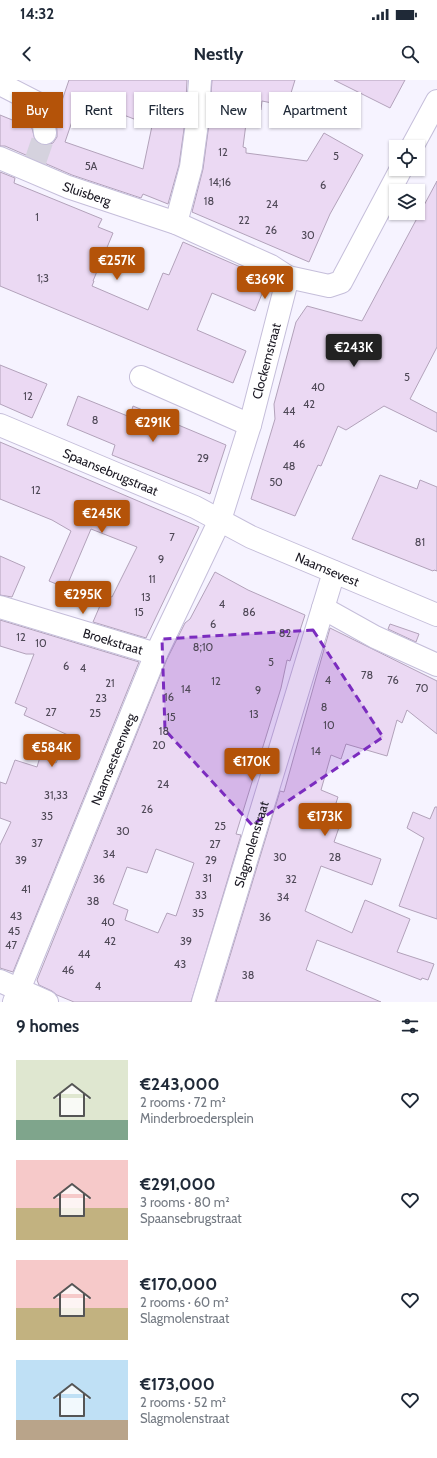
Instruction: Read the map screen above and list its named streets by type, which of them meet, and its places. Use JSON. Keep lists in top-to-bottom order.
{
  "streets": {
    "street": [
      "Sluisberg",
      "Clockemstraat",
      "Spaansebrugstraat",
      "Naamsevest",
      "Broekstraat",
      "Naamsesteenweg",
      "Slagmolenstraat"
    ]
  },
  "crossings": [
    ["Clockemstraat", "Spaansebrugstraat"],
    ["Clockemstraat", "Naamsevest"],
    ["Clockemstraat", "Naamsesteenweg"],
    ["Spaansebrugstraat", "Naamsevest"],
    ["Spaansebrugstraat", "Naamsesteenweg"],
    ["Naamsevest", "Naamsesteenweg"],
    ["Naamsevest", "Slagmolenstraat"],
    ["Broekstraat", "Naamsesteenweg"]
  ],
  "house_numbers": [
    "12",
    "5",
    "5A",
    "14;16",
    "6",
    "18",
    "24",
    "1",
    "22",
    "26",
    "30",
    "1;3",
    "5",
    "40",
    "12",
    "42",
    "44",
    "8",
    "46",
    "29",
    "48",
    "50",
    "12",
    "7",
    "81",
    "9",
    "11",
    "13",
    "4",
    "15",
    "86",
    "6",
    "82",
    "12",
    "10",
    "8;10",
    "5",
    "6",
    "4",
    "78",
    "4",
    "76",
    "12",
    "21",
    "70",
    "14",
    "9",
    "16",
    "23",
    "8",
    "27",
    "25",
    "13",
    "15",
    "10",
    "18",
    "20",
    "14",
    "24",
    "31,33",
    "26",
    "35",
    "25",
    "30",
    "37",
    "27",
    "34",
    "30",
    "28",
    "39",
    "29",
    "31",
    "36",
    "32",
    "41",
    "33",
    "34",
    "38",
    "35",
    "43",
    "36",
    "40",
    "45",
    "42",
    "39",
    "47",
    "44",
    "43",
    "46",
    "38",
    "4"
  ],
  "page": {
    "status": "14:32",
    "header": "Nestly",
    "chip": [
      "Buy",
      "Rent",
      "Filters",
      "New",
      "Apartment"
    ],
    "price": [
      "€257K",
      "€369K",
      "€243K",
      "€291K",
      "€245K",
      "€295K",
      "€584K",
      "€170K",
      "€173K"
    ],
    "heading": "9 homes",
    "list": [
      {
        "name": "€243,000",
        "note": "2 rooms · 72 m² · Minderbroedersplein"
      },
      {
        "name": "€291,000",
        "note": "3 rooms · 80 m² · Spaansebrugstraat"
      },
      {
        "name": "€170,000",
        "note": "2 rooms · 60 m² · Slagmolenstraat"
      },
      {
        "name": "€173,000",
        "note": "2 rooms · 52 m² · Slagmolenstraat"
      }
    ]
  }
}
